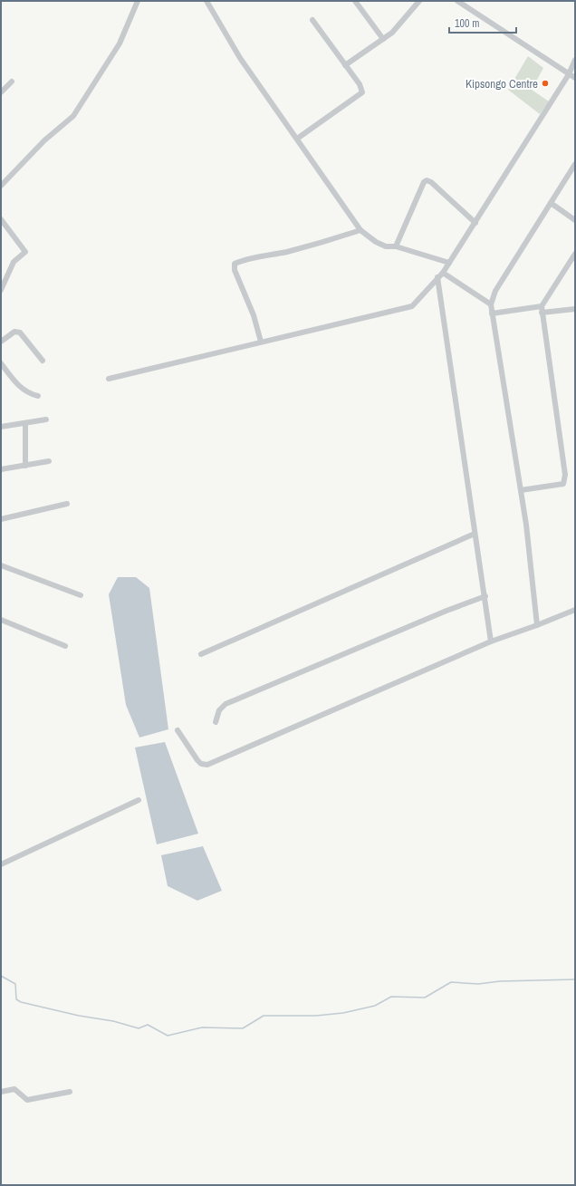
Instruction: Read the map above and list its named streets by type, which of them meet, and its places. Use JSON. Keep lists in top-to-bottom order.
{
  "places": ["Kipsongo Centre"],
  "scale_bar": "100 m"
}
